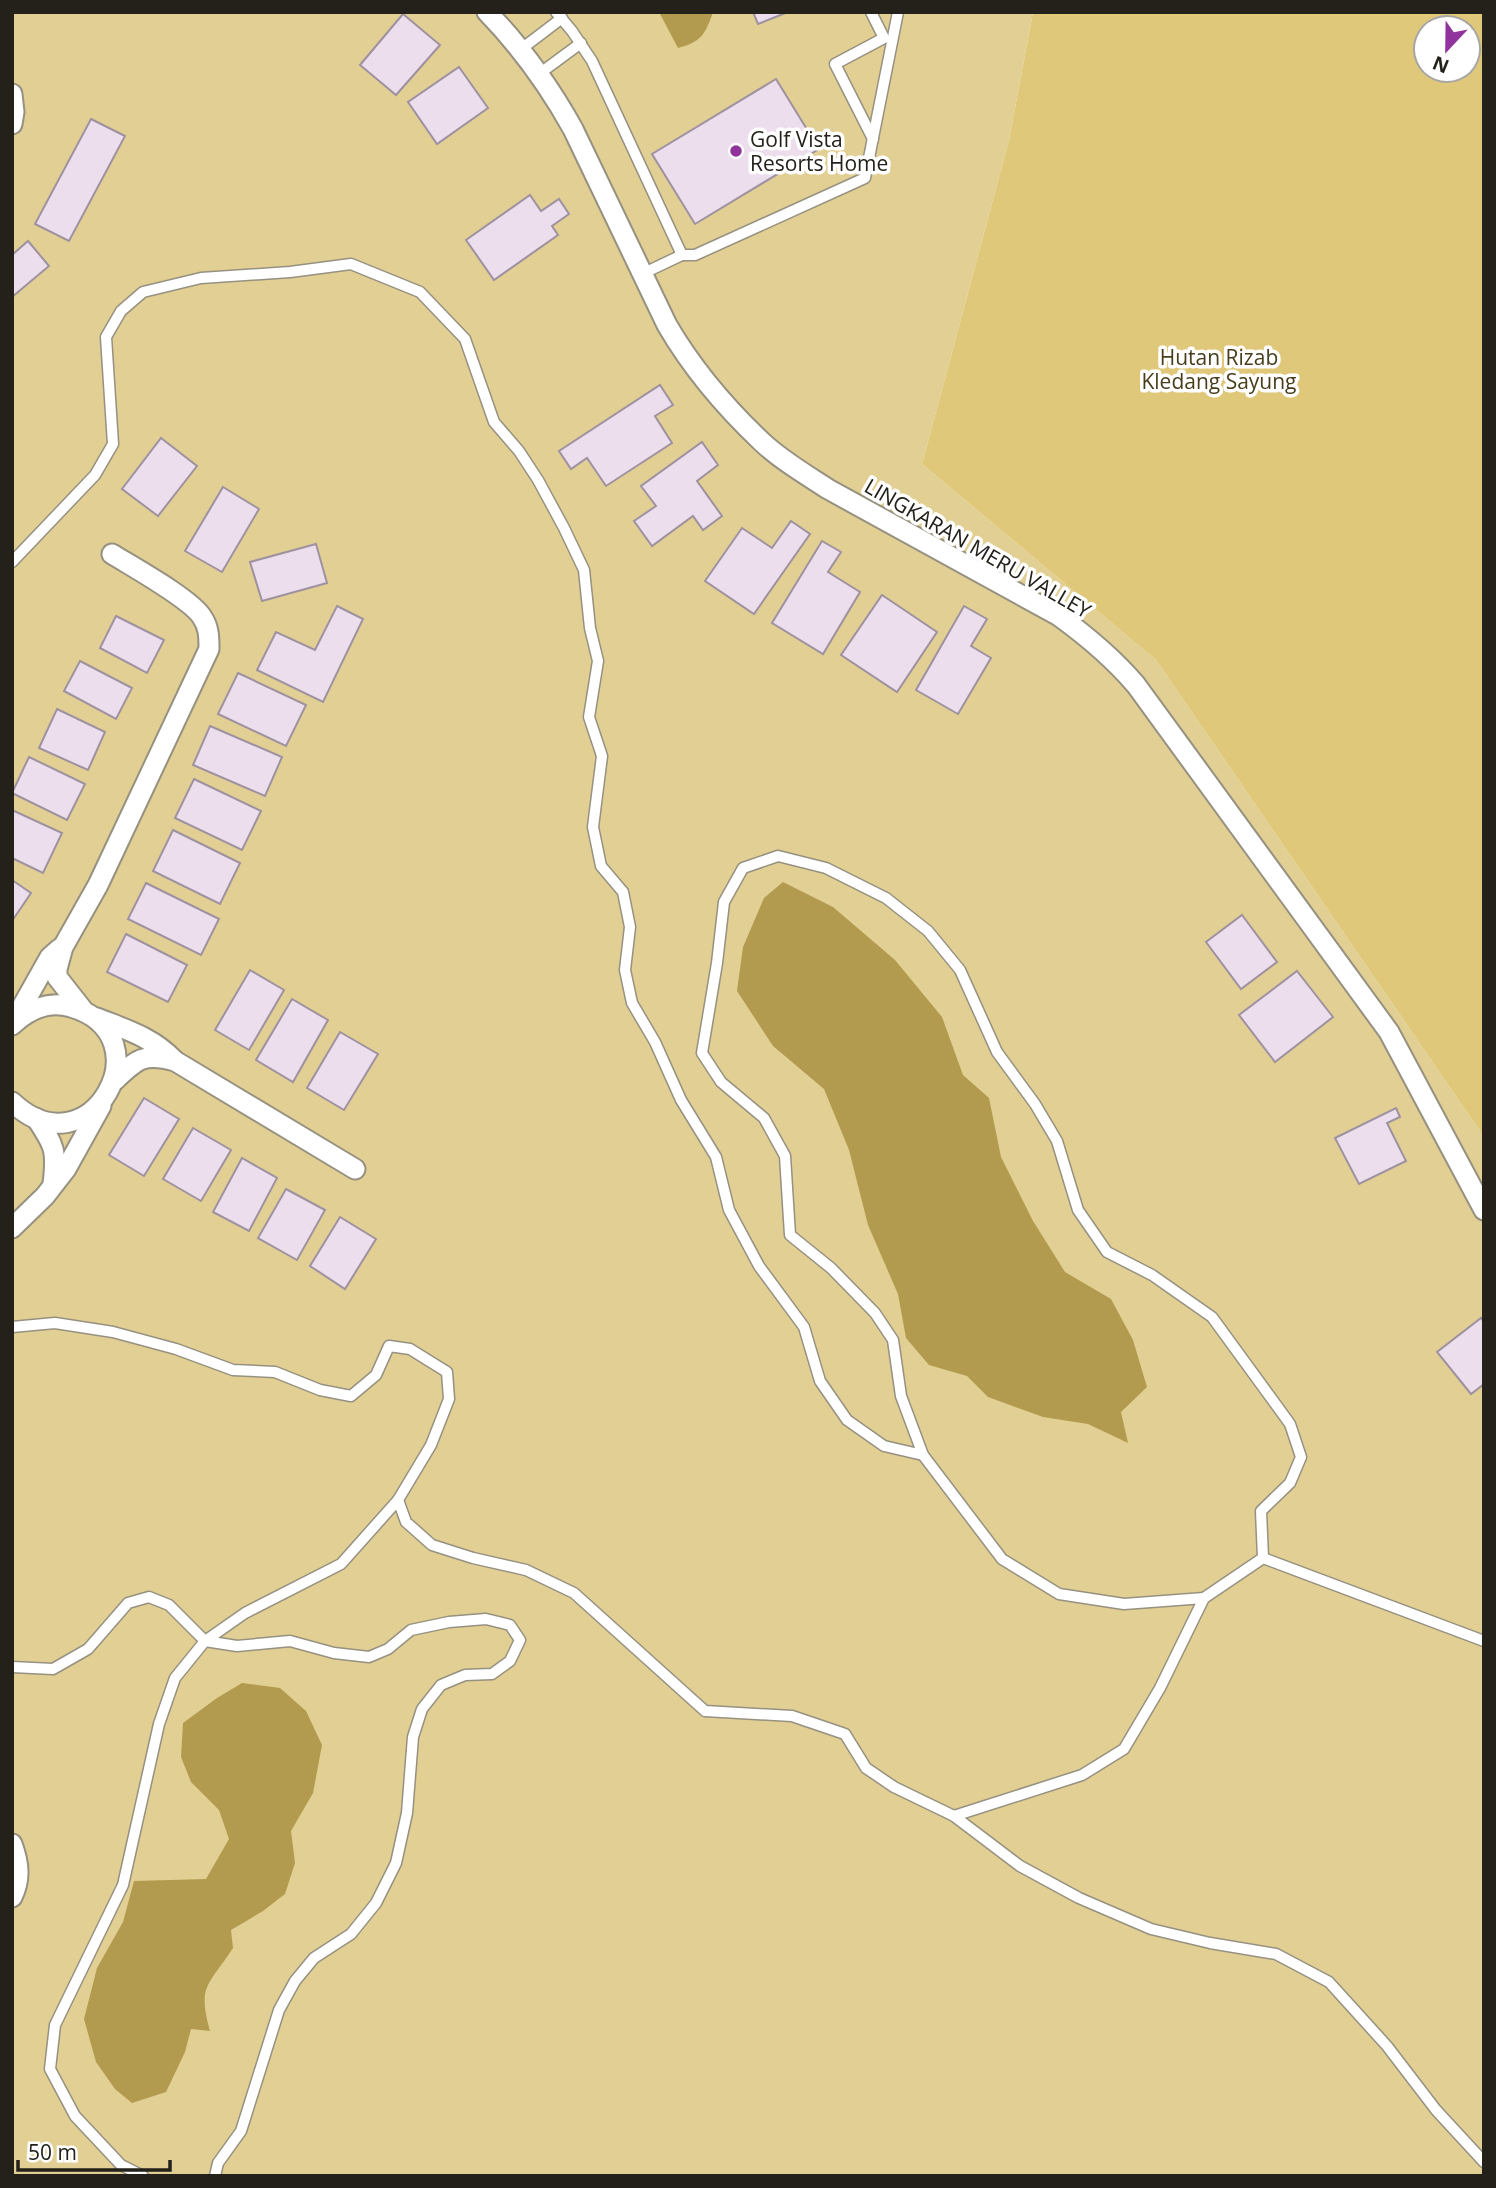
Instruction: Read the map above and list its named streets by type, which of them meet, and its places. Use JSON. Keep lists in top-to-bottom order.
{
  "streets": {
    "street": ["LINGKARAN MERU VALLEY"]
  },
  "parks": ["Hutan Rizab Kledang Sayung"],
  "places": ["Golf Vista Resorts Home"],
  "scale_bar": "50 m",
  "north": "bottom"
}
